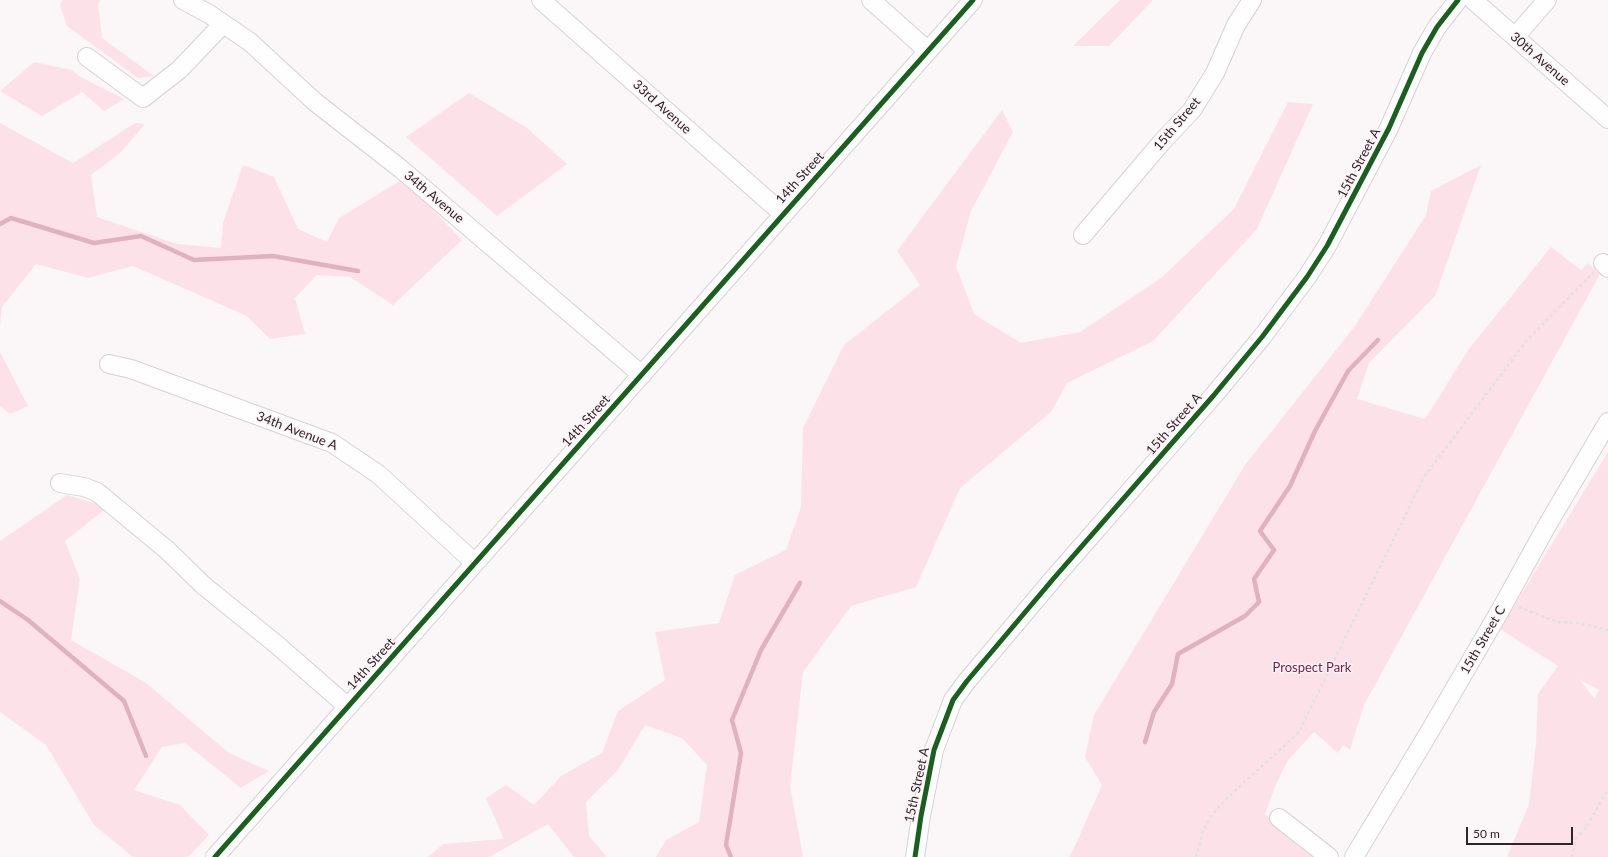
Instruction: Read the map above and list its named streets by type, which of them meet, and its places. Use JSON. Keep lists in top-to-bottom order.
{
  "streets": {
    "street": [
      "30th Avenue",
      "33rd Avenue",
      "15th Street",
      "15th Street A",
      "14th Street",
      "34th Avenue",
      "34th Avenue A",
      "15th Street C"
    ]
  },
  "crossings": [
    ["33rd Avenue", "14th Street"],
    ["14th Street", "34th Avenue"],
    ["14th Street", "34th Avenue A"]
  ],
  "parks": ["Prospect Park"],
  "scale_bar": "50 m"
}
